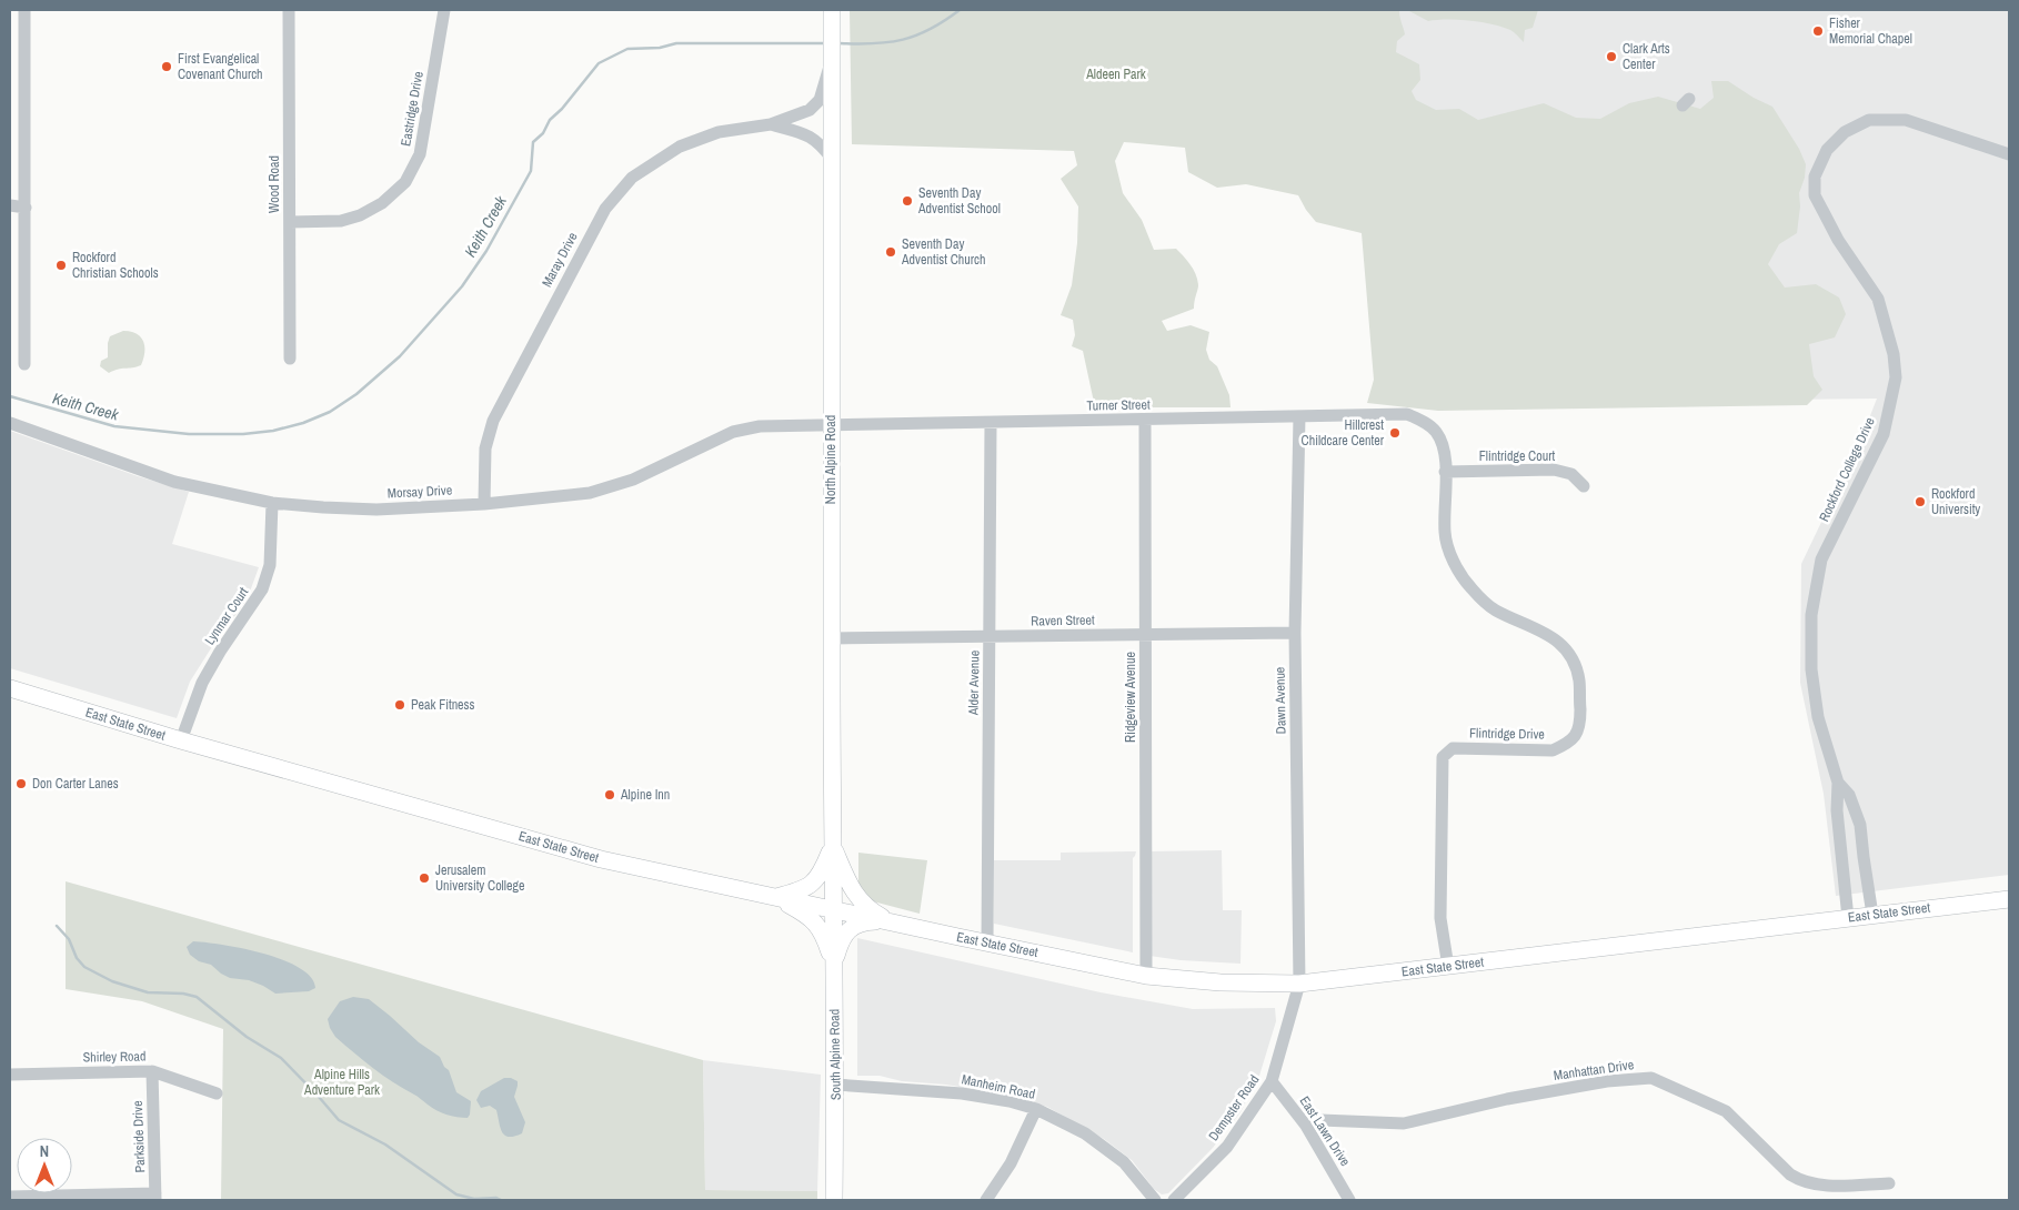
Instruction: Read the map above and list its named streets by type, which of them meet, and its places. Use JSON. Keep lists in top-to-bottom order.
{
  "streets": {
    "main road": ["North Alpine Road", "East State Street", "South Alpine Road"],
    "street": [
      "Eastridge Drive",
      "Wood Road",
      "Maray Drive",
      "Turner Street",
      "Flintridge Court",
      "Rockford College Drive",
      "Morsay Drive",
      "Lynmar Court",
      "Raven Street",
      "Alder Avenue",
      "Ridgeview Avenue",
      "Dawn Avenue",
      "Flintridge Drive",
      "Shirley Road",
      "Manhattan Drive",
      "Manheim Road",
      "Dempster Road",
      "East Lawn Drive",
      "Parkside Drive"
    ]
  },
  "crossings": [
    ["Eastridge Drive", "Wood Road"],
    ["Maray Drive", "North Alpine Road"],
    ["Maray Drive", "Morsay Drive"],
    ["Turner Street", "North Alpine Road"],
    ["Turner Street", "Morsay Drive"],
    ["Turner Street", "Alder Avenue"],
    ["Turner Street", "Ridgeview Avenue"],
    ["Turner Street", "Dawn Avenue"],
    ["Turner Street", "Flintridge Drive"],
    ["Flintridge Court", "Flintridge Drive"],
    ["North Alpine Road", "Morsay Drive"],
    ["North Alpine Road", "Raven Street"],
    ["North Alpine Road", "East State Street"],
    ["North Alpine Road", "South Alpine Road"],
    ["Rockford College Drive", "East State Street"],
    ["Morsay Drive", "Lynmar Court"],
    ["Lynmar Court", "East State Street"],
    ["Raven Street", "Alder Avenue"],
    ["Raven Street", "Ridgeview Avenue"],
    ["Raven Street", "Dawn Avenue"],
    ["Alder Avenue", "East State Street"],
    ["Ridgeview Avenue", "East State Street"],
    ["Dawn Avenue", "East State Street"],
    ["Dawn Avenue", "Dempster Road"],
    ["East State Street", "Flintridge Drive"],
    ["East State Street", "South Alpine Road"],
    ["East State Street", "Dempster Road"],
    ["South Alpine Road", "Manheim Road"],
    ["Shirley Road", "Parkside Drive"],
    ["Manhattan Drive", "East Lawn Drive"],
    ["Dempster Road", "East Lawn Drive"]
  ],
  "water": ["Keith Creek"],
  "parks": ["Aldeen Park", "Alpine Hills Adventure Park"],
  "places": [
    "Fisher Memorial Chapel",
    "Clark Arts Center",
    "First Evangelical Covenant Church",
    "Seventh Day Adventist School",
    "Seventh Day Adventist Church",
    "Rockford Christian Schools",
    "Hillcrest Childcare Center",
    "Rockford University",
    "Peak Fitness",
    "Don Carter Lanes",
    "Alpine Inn",
    "Jerusalem University College"
  ],
  "north": "top"
}
